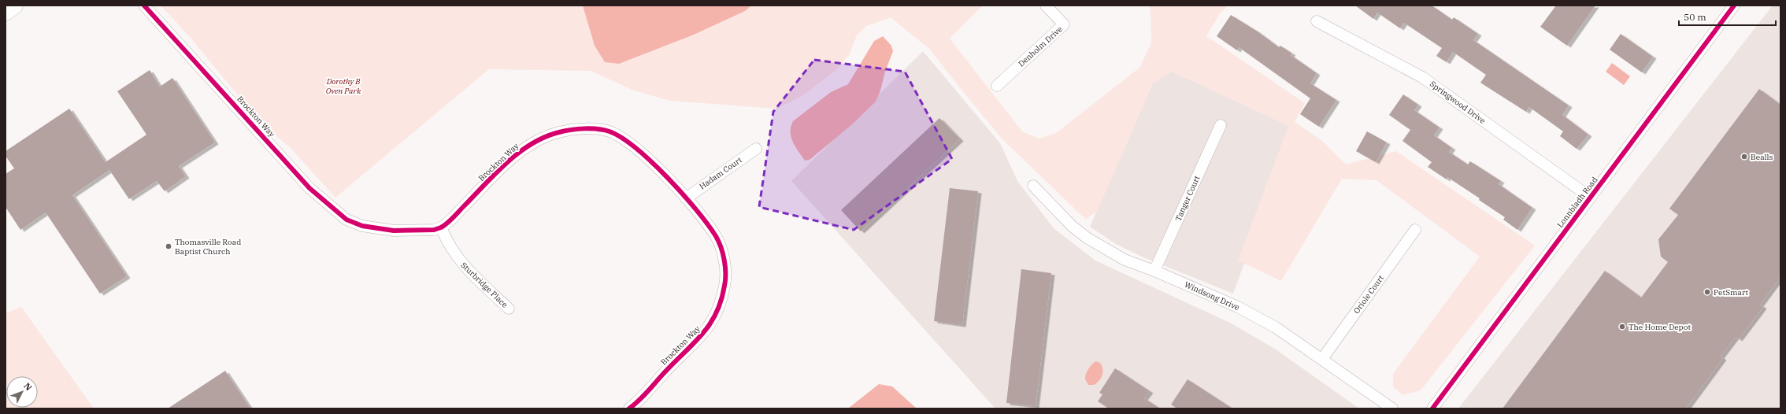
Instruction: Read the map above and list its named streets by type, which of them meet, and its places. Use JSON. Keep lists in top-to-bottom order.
{
  "streets": {
    "street": [
      "Denholm Drive",
      "Springwood Drive",
      "Brockton Way",
      "Hadam Court",
      "Tanger Court",
      "Lonnbladh Road",
      "Sturbridge Place",
      "Oriole Court",
      "Windsong Drive"
    ]
  },
  "crossings": [
    ["Springwood Drive", "Lonnbladh Road"],
    ["Brockton Way", "Hadam Court"],
    ["Brockton Way", "Sturbridge Place"],
    ["Tanger Court", "Windsong Drive"],
    ["Oriole Court", "Windsong Drive"]
  ],
  "parks": ["Dorothy B Oven Park"],
  "places": [
    "Bealls",
    "Thomasville Road Baptist Church",
    "PetSmart",
    "The Home Depot"
  ],
  "scale_bar": "50 m",
  "north": "top right"
}
